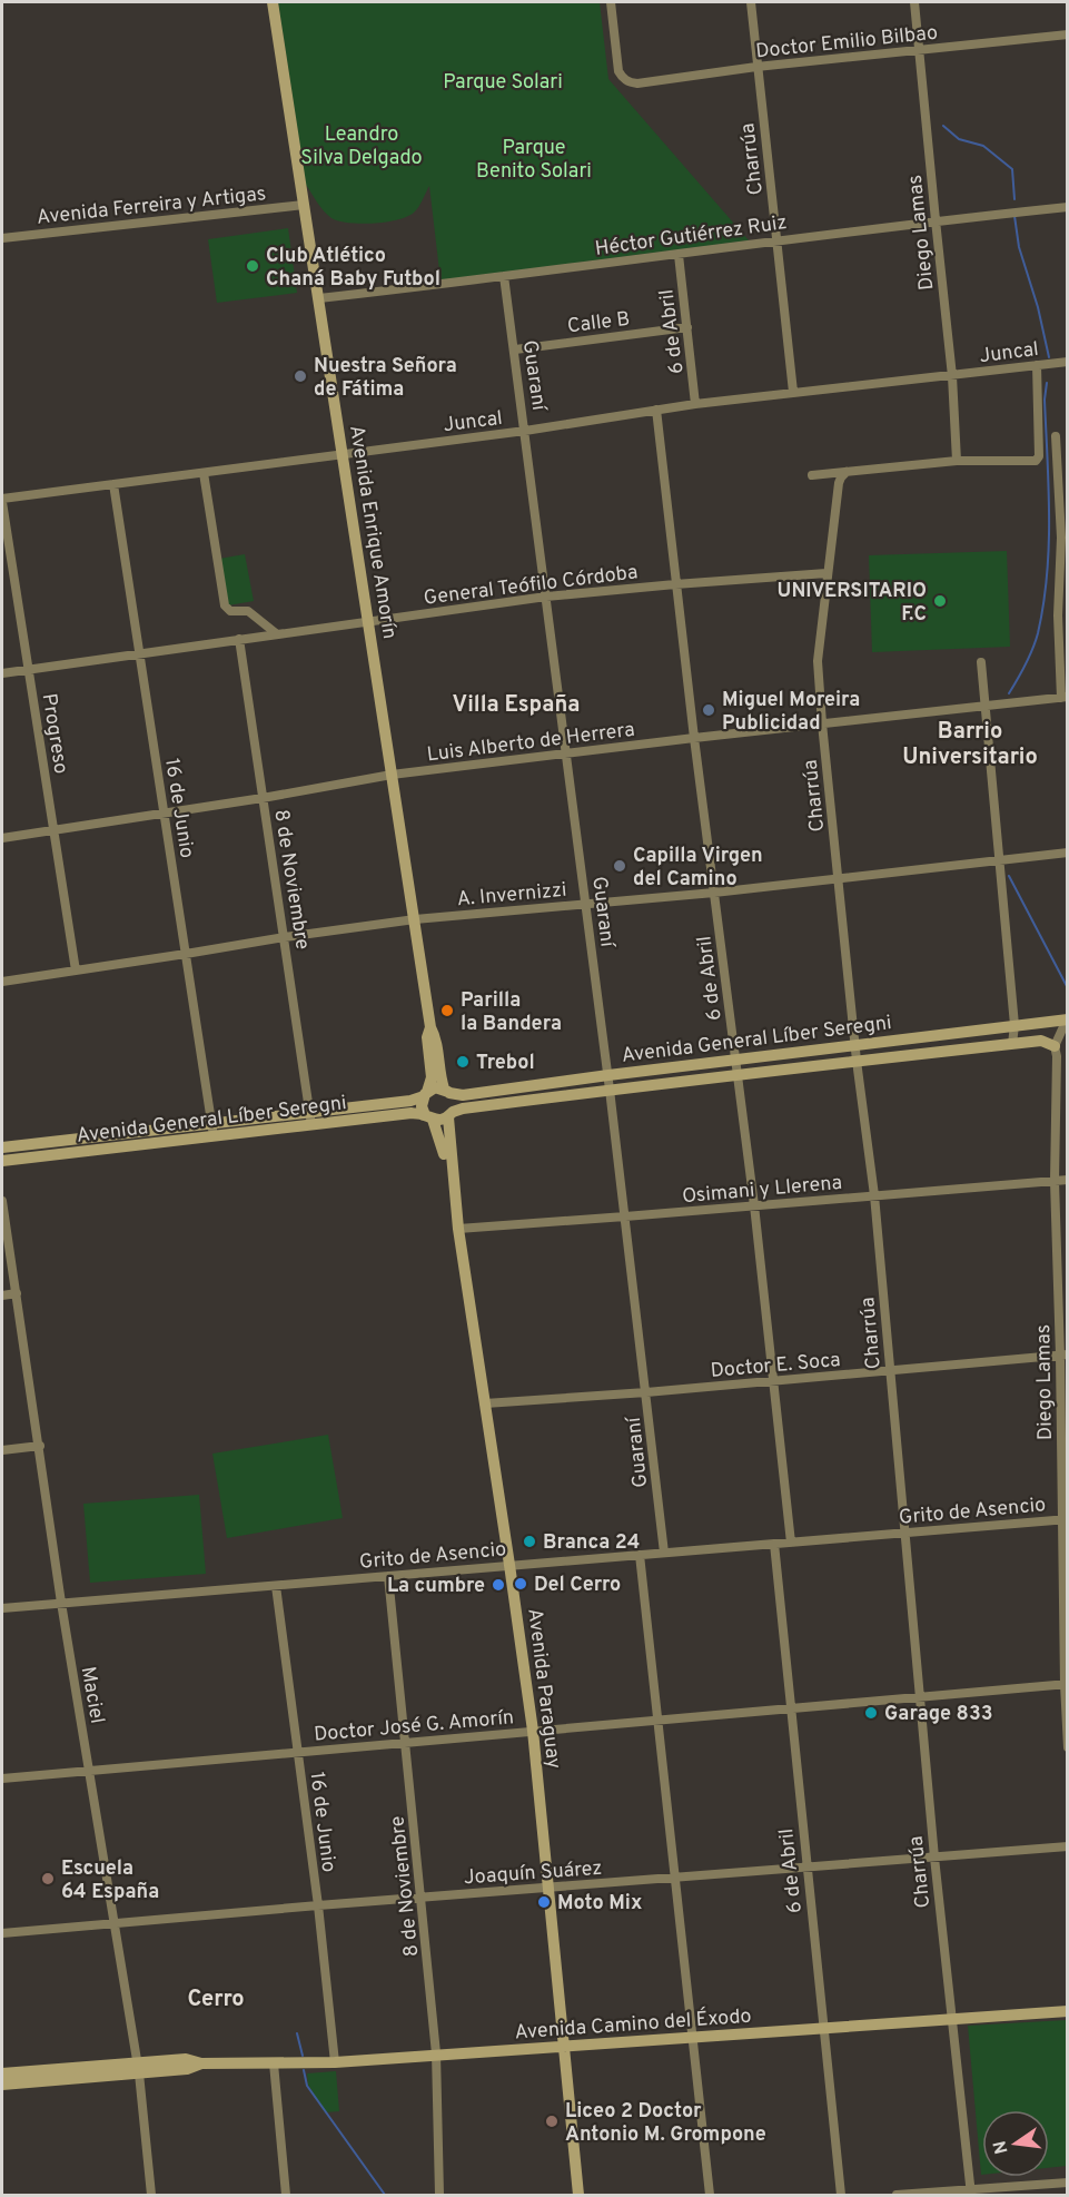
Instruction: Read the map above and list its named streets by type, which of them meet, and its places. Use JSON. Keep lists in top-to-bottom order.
{
  "streets": {
    "street": [
      "Doctor Emilio Bilbao",
      "Charrúa",
      "Avenida Ferreira y Artigas",
      "Diego Lamas",
      "Héctor Gutiérrez Ruiz",
      "Calle B",
      "6 de Abril",
      "Juncal",
      "Guaraní",
      "Avenida Enrique Amorín",
      "General Teófilo Córdoba",
      "Progreso",
      "Luis Alberto de Herrera",
      "16 de Junio",
      "8 de Noviembre",
      "A. Invernizzi",
      "Avenida General Líber Seregni",
      "Osimani y Llerena",
      "Doctor E. Soca",
      "Grito de Asencio",
      "Avenida Paraguay",
      "Maciel",
      "Doctor José G. Amorín",
      "Joaquín Suárez",
      "Avenida Camino del Éxodo"
    ]
  },
  "crossings": [
    ["Doctor Emilio Bilbao", "Charrúa"],
    ["Doctor Emilio Bilbao", "Diego Lamas"],
    ["Charrúa", "Héctor Gutiérrez Ruiz"],
    ["Charrúa", "Juncal"],
    ["Charrúa", "General Teófilo Córdoba"],
    ["Charrúa", "Luis Alberto de Herrera"],
    ["Charrúa", "A. Invernizzi"],
    ["Charrúa", "Avenida General Líber Seregni"],
    ["Charrúa", "Osimani y Llerena"],
    ["Charrúa", "Doctor E. Soca"],
    ["Charrúa", "Grito de Asencio"],
    ["Charrúa", "Doctor José G. Amorín"],
    ["Charrúa", "Joaquín Suárez"],
    ["Charrúa", "Avenida Camino del Éxodo"],
    ["Avenida Ferreira y Artigas", "Avenida Enrique Amorín"],
    ["Diego Lamas", "Héctor Gutiérrez Ruiz"],
    ["Diego Lamas", "Juncal"],
    ["Diego Lamas", "Avenida General Líber Seregni"],
    ["Diego Lamas", "Osimani y Llerena"],
    ["Diego Lamas", "Doctor E. Soca"],
    ["Diego Lamas", "Grito de Asencio"],
    ["Diego Lamas", "Doctor José G. Amorín"],
    ["Héctor Gutiérrez Ruiz", "6 de Abril"],
    ["Héctor Gutiérrez Ruiz", "Guaraní"],
    ["Héctor Gutiérrez Ruiz", "Avenida Enrique Amorín"],
    ["Calle B", "6 de Abril"],
    ["Calle B", "Guaraní"],
    ["6 de Abril", "Juncal"],
    ["6 de Abril", "General Teófilo Córdoba"],
    ["6 de Abril", "Luis Alberto de Herrera"],
    ["6 de Abril", "A. Invernizzi"],
    ["6 de Abril", "Avenida General Líber Seregni"],
    ["6 de Abril", "Osimani y Llerena"],
    ["6 de Abril", "Doctor E. Soca"],
    ["6 de Abril", "Grito de Asencio"],
    ["6 de Abril", "Doctor José G. Amorín"],
    ["6 de Abril", "Joaquín Suárez"],
    ["6 de Abril", "Avenida Camino del Éxodo"],
    ["Juncal", "Guaraní"],
    ["Juncal", "Avenida Enrique Amorín"],
    ["Juncal", "Progreso"],
    ["Juncal", "16 de Junio"],
    ["Guaraní", "General Teófilo Córdoba"],
    ["Guaraní", "Luis Alberto de Herrera"],
    ["Guaraní", "A. Invernizzi"],
    ["Guaraní", "Avenida General Líber Seregni"],
    ["Guaraní", "Osimani y Llerena"],
    ["Guaraní", "Doctor E. Soca"],
    ["Guaraní", "Grito de Asencio"],
    ["Avenida Enrique Amorín", "General Teófilo Córdoba"],
    ["Avenida Enrique Amorín", "Luis Alberto de Herrera"],
    ["Avenida Enrique Amorín", "A. Invernizzi"],
    ["Avenida Enrique Amorín", "Avenida General Líber Seregni"],
    ["Avenida Enrique Amorín", "Avenida Paraguay"],
    ["General Teófilo Córdoba", "Progreso"],
    ["General Teófilo Córdoba", "16 de Junio"],
    ["General Teófilo Córdoba", "8 de Noviembre"],
    ["Progreso", "Luis Alberto de Herrera"],
    ["Progreso", "A. Invernizzi"],
    ["Luis Alberto de Herrera", "16 de Junio"],
    ["Luis Alberto de Herrera", "8 de Noviembre"],
    ["16 de Junio", "A. Invernizzi"],
    ["16 de Junio", "Avenida General Líber Seregni"],
    ["16 de Junio", "Grito de Asencio"],
    ["16 de Junio", "Doctor José G. Amorín"],
    ["16 de Junio", "Joaquín Suárez"],
    ["16 de Junio", "Avenida Camino del Éxodo"],
    ["8 de Noviembre", "A. Invernizzi"],
    ["8 de Noviembre", "Avenida General Líber Seregni"],
    ["8 de Noviembre", "Grito de Asencio"],
    ["8 de Noviembre", "Doctor José G. Amorín"],
    ["8 de Noviembre", "Joaquín Suárez"],
    ["8 de Noviembre", "Avenida Camino del Éxodo"],
    ["Avenida General Líber Seregni", "Avenida Paraguay"],
    ["Osimani y Llerena", "Avenida Paraguay"],
    ["Doctor E. Soca", "Avenida Paraguay"],
    ["Grito de Asencio", "Avenida Paraguay"],
    ["Grito de Asencio", "Maciel"],
    ["Avenida Paraguay", "Doctor José G. Amorín"],
    ["Avenida Paraguay", "Joaquín Suárez"],
    ["Avenida Paraguay", "Avenida Camino del Éxodo"],
    ["Maciel", "Doctor José G. Amorín"],
    ["Maciel", "Joaquín Suárez"],
    ["Maciel", "Avenida Camino del Éxodo"]
  ],
  "districts": ["Villa España", "Barrio Universitario", "Cerro"],
  "parks": ["Parque Solari", "Leandro Silva Delgado", "Parque Benito Solari"],
  "places": [
    "Club Atlético Chaná Baby Futbol",
    "Nuestra Señora de Fátima",
    "UNIVERSITARIO F.C",
    "Miguel Moreira Publicidad",
    "Capilla Virgen del Camino",
    "Parilla la Bandera",
    "Trebol",
    "Branca 24",
    "Del Cerro",
    "La cumbre",
    "Garage 833",
    "Escuela 64 España",
    "Moto Mix",
    "Liceo 2 Doctor Antonio M. Grompone"
  ],
  "north": "left"
}
